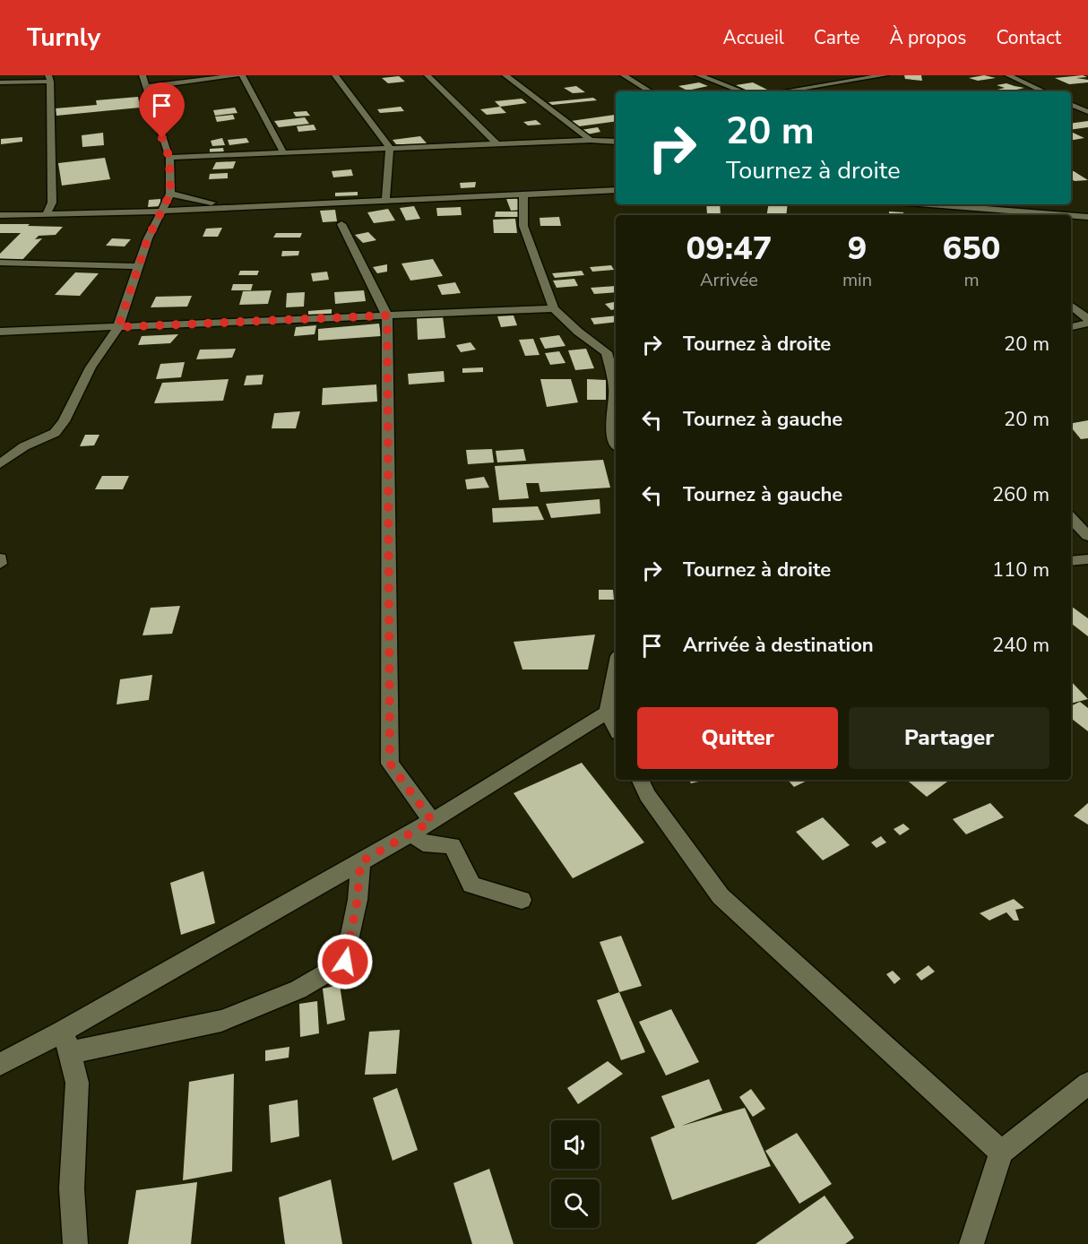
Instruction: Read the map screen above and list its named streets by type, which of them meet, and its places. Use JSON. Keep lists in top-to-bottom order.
{
  "page": {
    "header": "Turnly",
    "nav": [
      "Accueil",
      "Carte",
      "À propos",
      "Contact"
    ],
    "turn": ["20 m", "Tournez à droite"],
    "eta": [
      "09:47",
      "Arrivée",
      "9",
      "min",
      "650",
      "m"
    ],
    "list": [
      {
        "name": "Tournez à droite",
        "value": "20 m"
      },
      {
        "name": "Tournez à gauche",
        "value": "20 m"
      },
      {
        "name": "Tournez à gauche",
        "value": "260 m"
      },
      {
        "name": "Tournez à droite",
        "value": "110 m"
      },
      {
        "name": "Arrivée à destination",
        "value": "240 m"
      }
    ],
    "buttons": ["Quitter", "Partager"]
  }
}
